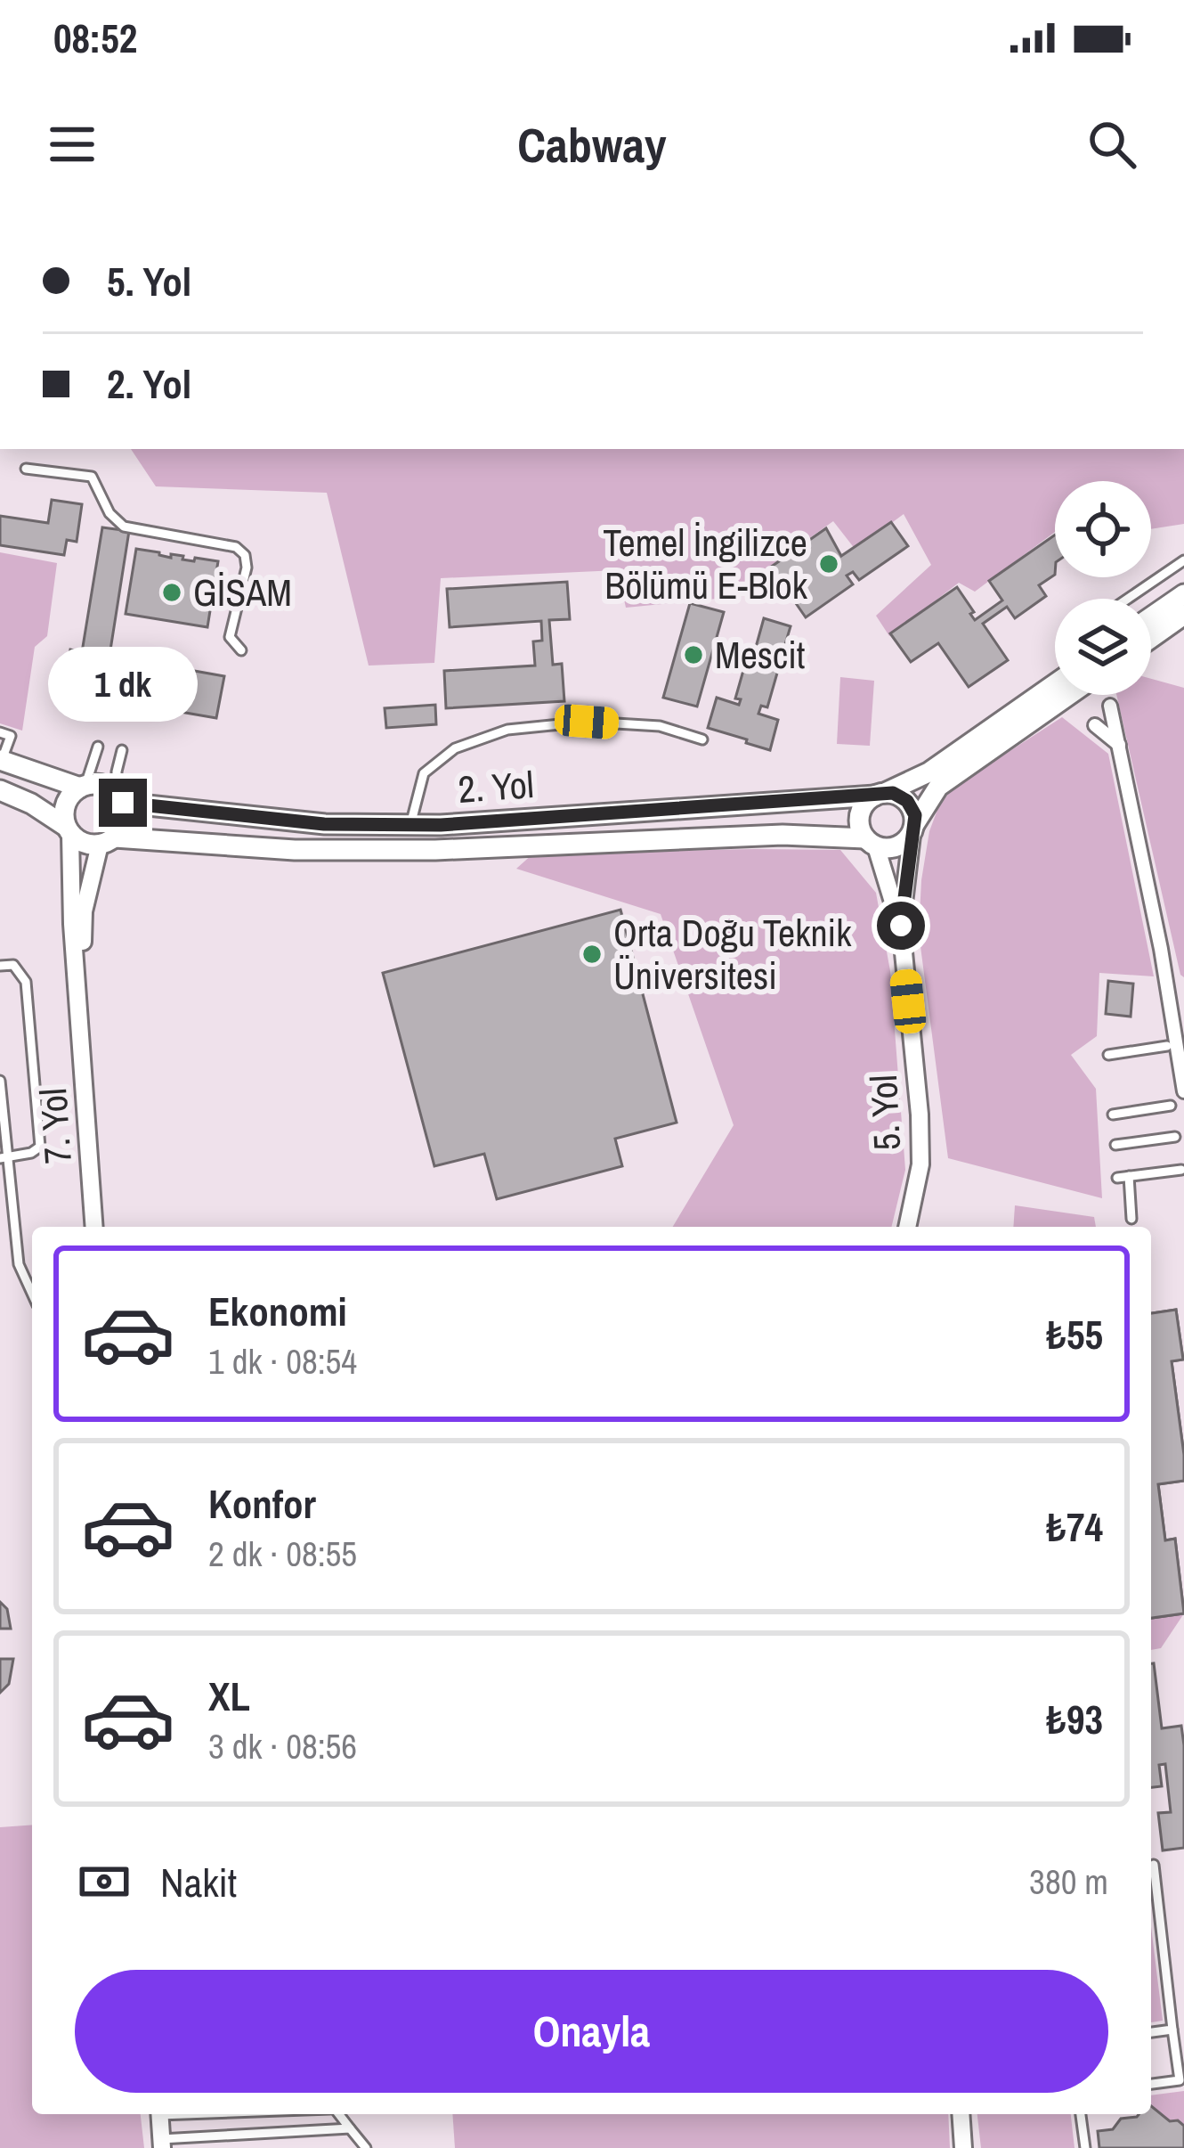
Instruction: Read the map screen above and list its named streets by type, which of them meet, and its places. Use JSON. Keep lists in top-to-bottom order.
{
  "streets": {
    "street": ["2. Yol", "5. Yol", "7. Yol"]
  },
  "crossings": [
    ["2. Yol", "5. Yol"],
    ["2. Yol", "7. Yol"]
  ],
  "places": [
    "Temel İngilizce Bölümü E-Blok",
    "GİSAM",
    "Mescit",
    "Orta Doğu Teknik Üniversitesi"
  ],
  "page": {
    "status": "08:52",
    "header": "Cabway",
    "banner": ["5. Yol", "2. Yol"],
    "bubble": "1 dk",
    "list": [
      {
        "name": "Ekonomi",
        "note": "1 dk · 08:54",
        "value": "₺55"
      },
      {
        "name": "Konfor",
        "note": "2 dk · 08:55",
        "value": "₺74"
      },
      {
        "name": "XL",
        "note": "3 dk · 08:56",
        "value": "₺93"
      }
    ],
    "pay": ["Nakit", "380 m"],
    "buttons": "Onayla"
  }
}
